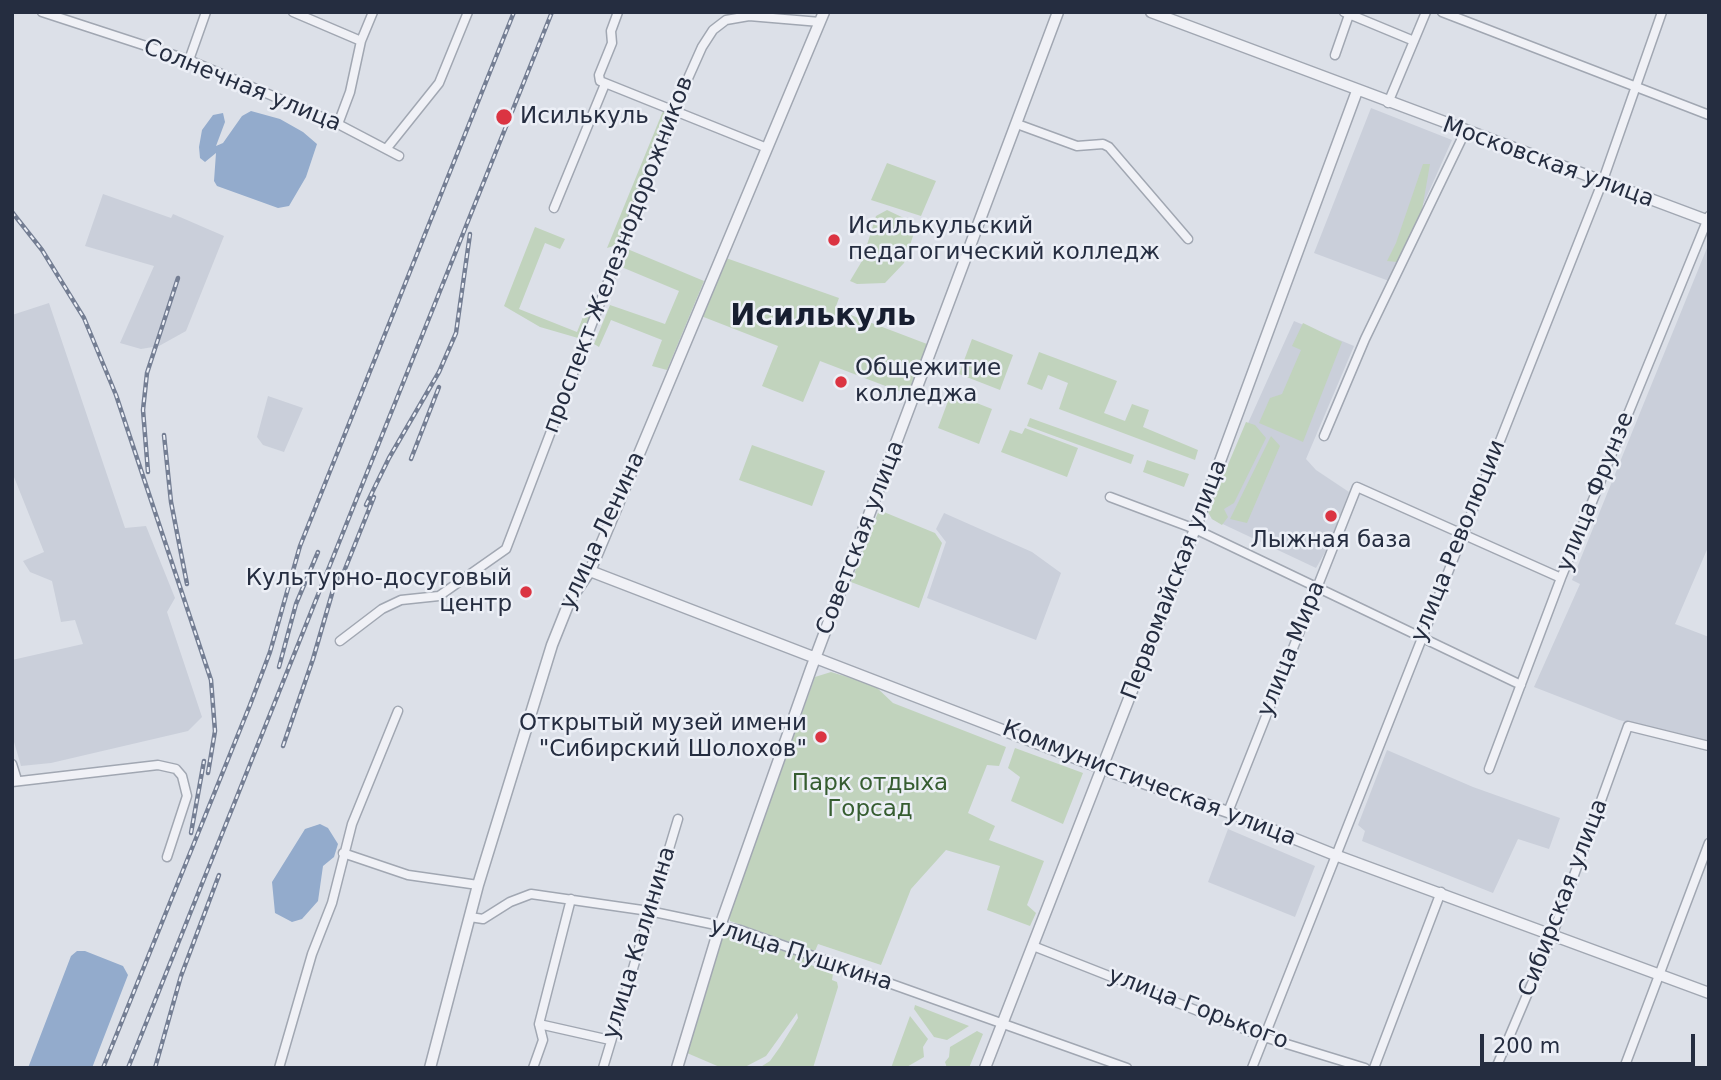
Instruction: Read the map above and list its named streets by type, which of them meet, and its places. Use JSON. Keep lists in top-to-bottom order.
{
  "streets": {
    "street": [
      "Солнечная улица",
      "Московская улица",
      "проспект Железнодорожников",
      "улица Фрунзе",
      "улица Ленина",
      "Советская улица",
      "улица Революции",
      "Первомайская улица",
      "улица Мира",
      "Коммунистическая улица",
      "Сибирская улица",
      "улица Калинина",
      "улица Пушкина",
      "улица Горького"
    ]
  },
  "crossings": [
    ["Московская улица", "улица Фрунзе"],
    ["Московская улица", "улица Революции"],
    ["Московская улица", "Первомайская улица"],
    ["проспект Железнодорожников", "улица Ленина"],
    ["улица Ленина", "Коммунистическая улица"],
    ["улица Ленина", "улица Пушкина"],
    ["Советская улица", "Коммунистическая улица"],
    ["Советская улица", "улица Пушкина"],
    ["улица Революции", "улица Мира"],
    ["улица Революции", "Коммунистическая улица"],
    ["улица Революции", "улица Горького"],
    ["Первомайская улица", "Коммунистическая улица"],
    ["Первомайская улица", "улица Пушкина"],
    ["Первомайская улица", "улица Горького"],
    ["улица Мира", "Коммунистическая улица"],
    ["Коммунистическая улица", "Сибирская улица"],
    ["улица Калинина", "улица Пушкина"]
  ],
  "districts": ["Исилькуль"],
  "parks": ["Парк отдыха Горсад"],
  "places": [
    "Исилькуль",
    "Исилькульский педагогический колледж",
    "Общежитие колледжа",
    "Лыжная база",
    "Культурно-досуговый центр",
    "Открытый музей имени \"Сибирский Шолохов\""
  ],
  "scale_bar": "200 m"
}
